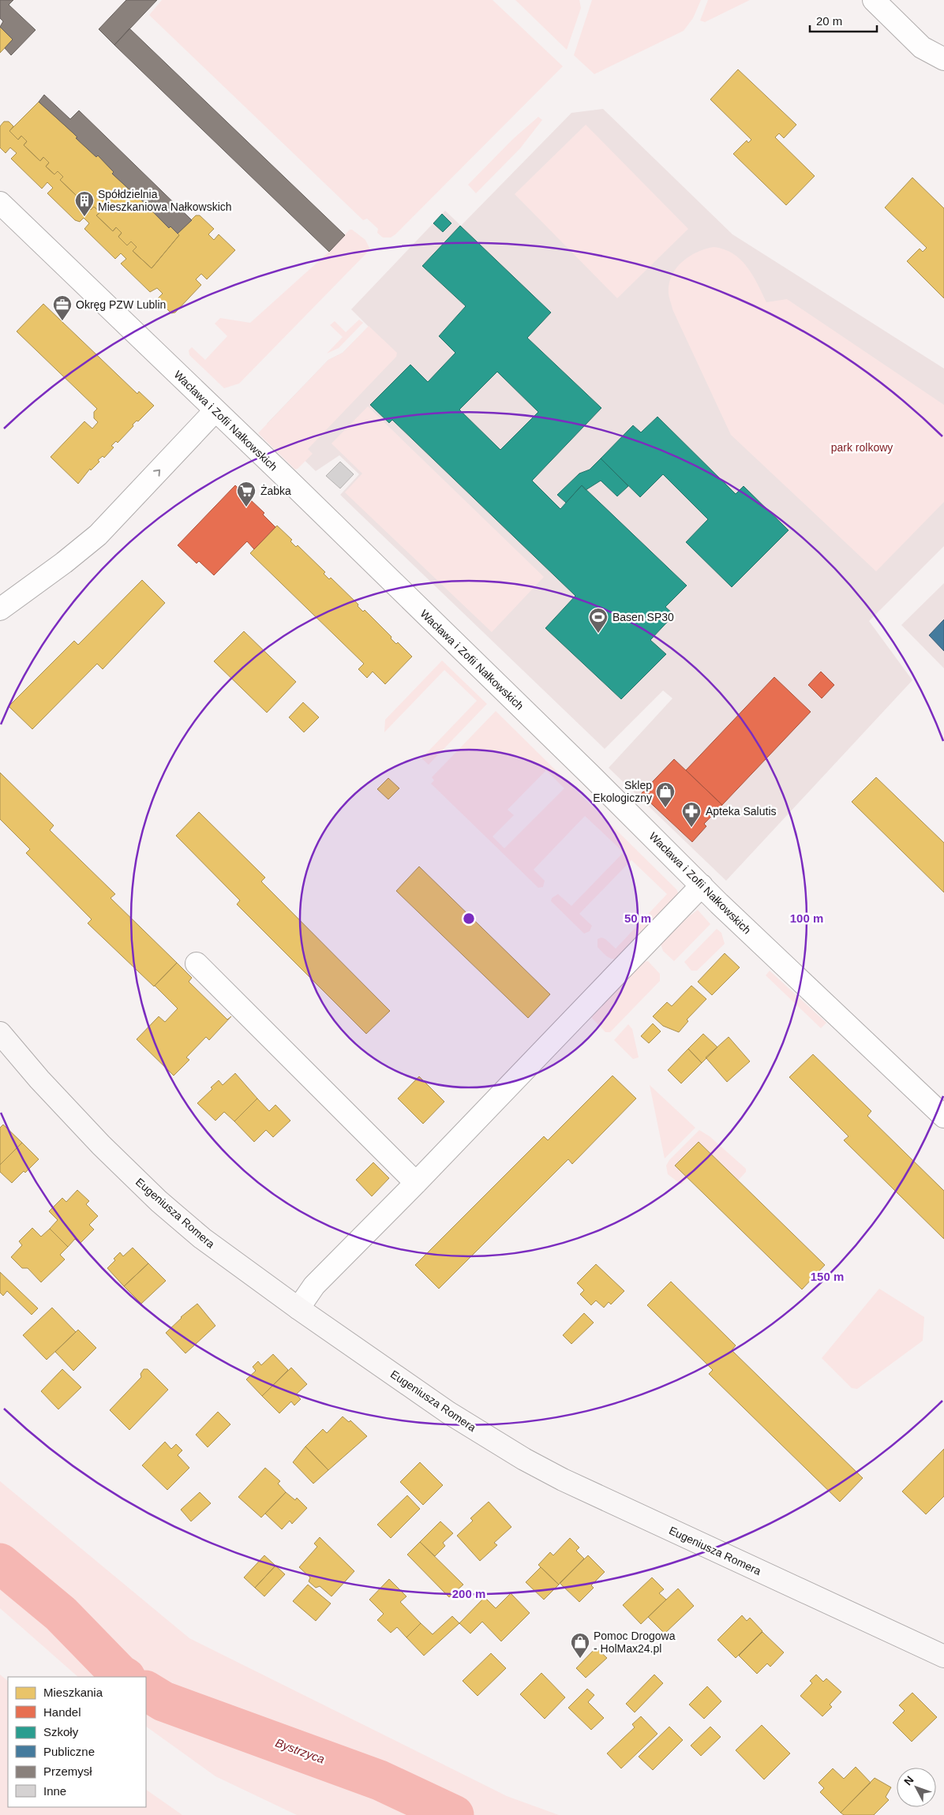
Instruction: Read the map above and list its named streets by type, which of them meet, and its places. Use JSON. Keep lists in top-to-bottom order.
{
  "streets": {
    "street": ["Wacława i Zofii Nałkowskich", "Eugeniusza Romera"]
  },
  "water": ["Bystrzyca"],
  "parks": ["park rolkowy"],
  "places": {
    "building": ["Spółdzielnia Mieszkaniowa Nałkowskich"],
    "office": ["Okręg PZW Lublin"],
    "supermarket": ["Żabka"],
    "sports": ["Basen SP30"],
    "shop": ["Sklep Ekologiczny", "Pomoc Drogowa - HolMax24.pl"],
    "pharmacy": ["Apteka Salutis"]
  },
  "legend": [
    "Mieszkania",
    "Handel",
    "Szkoły",
    "Publiczne",
    "Przemysł",
    "Inne"
  ],
  "scale_bar": "20 m",
  "north": "top left",
  "rings": [
    "50 m",
    "100 m",
    "150 m",
    "200 m"
  ]
}
